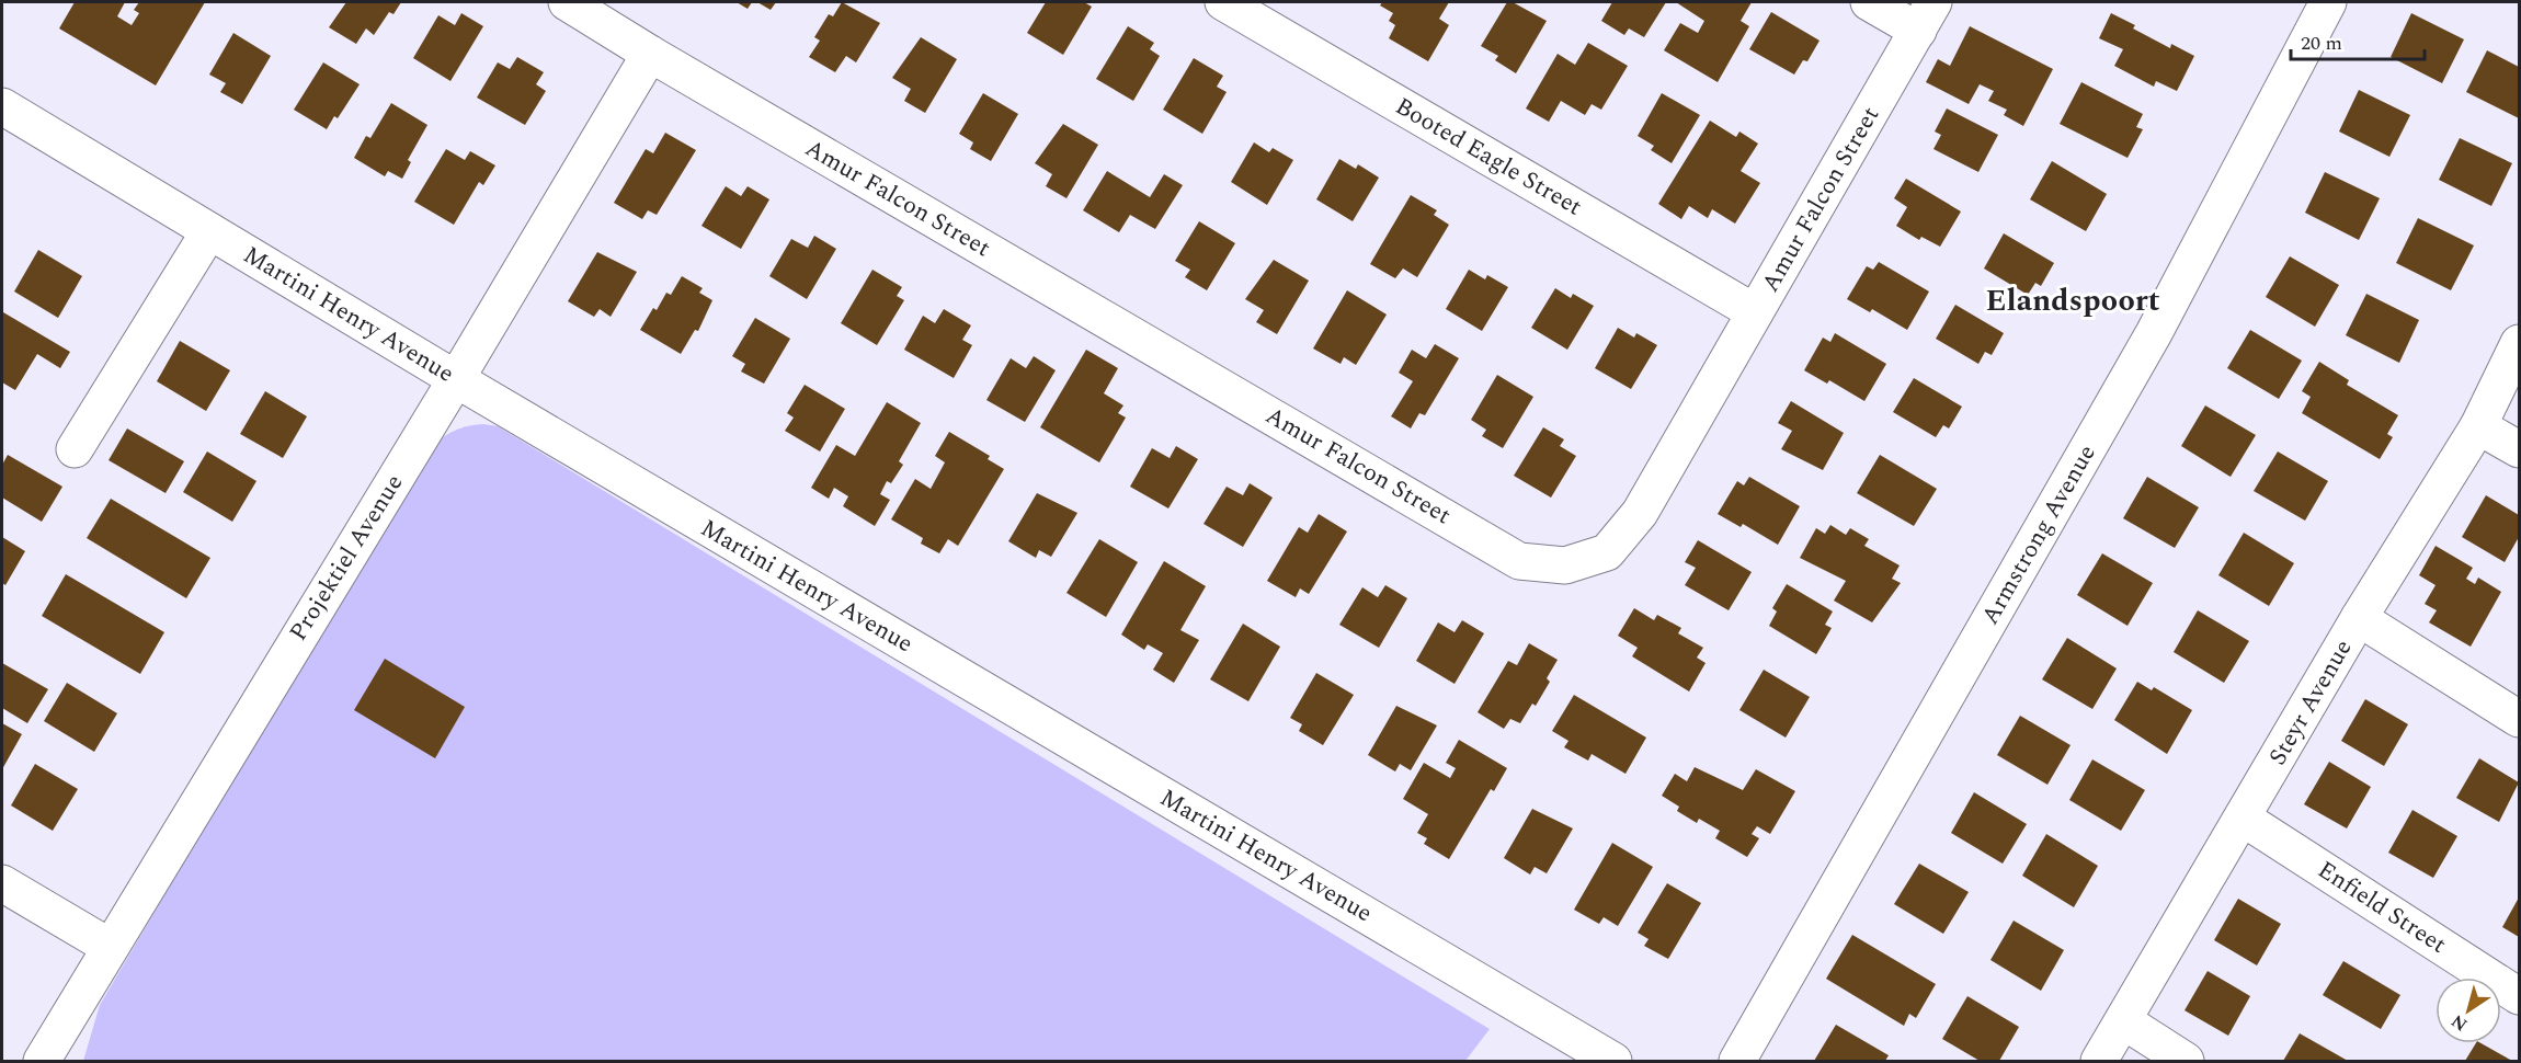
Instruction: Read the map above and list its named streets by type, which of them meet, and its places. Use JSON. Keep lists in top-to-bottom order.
{
  "streets": {
    "street": [
      "Booted Eagle Street",
      "Amur Falcon Street",
      "Martini Henry Avenue",
      "Armstrong Avenue",
      "Projektiel Avenue",
      "Steyr Avenue",
      "Enfield Street"
    ]
  },
  "crossings": [
    ["Booted Eagle Street", "Amur Falcon Street"],
    ["Amur Falcon Street", "Projektiel Avenue"],
    ["Martini Henry Avenue", "Projektiel Avenue"],
    ["Steyr Avenue", "Enfield Street"]
  ],
  "districts": ["Elandspoort"],
  "scale_bar": "20 m",
  "north": "bottom left"
}
